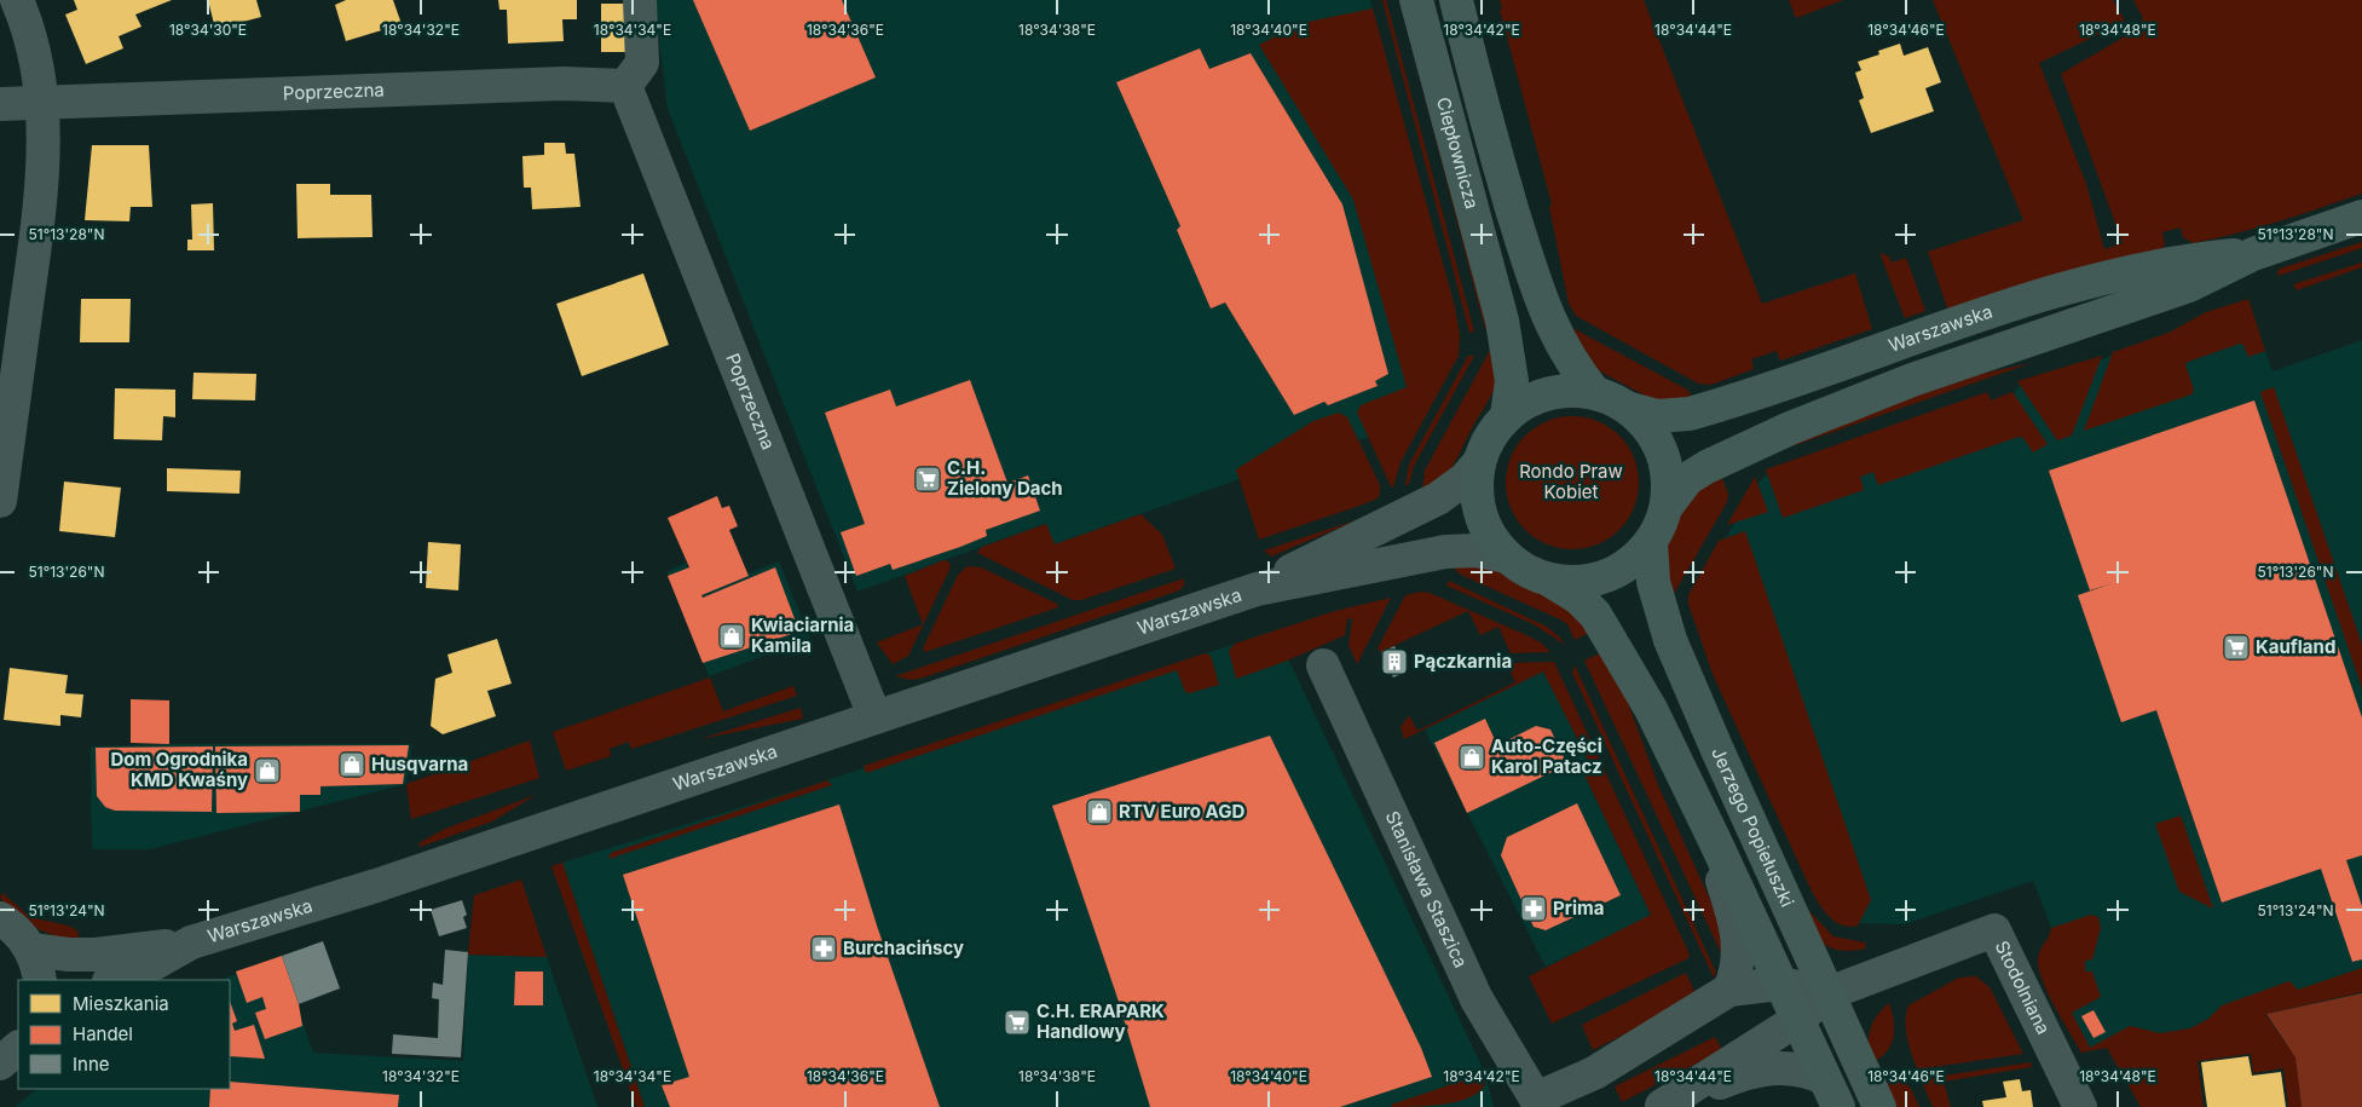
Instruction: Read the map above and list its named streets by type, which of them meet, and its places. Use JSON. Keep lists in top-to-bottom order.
{
  "streets": {
    "main road": ["Ciepłownicza", "Warszawska", "Jerzego Popiełuszki"],
    "street": ["Poprzeczna", "Stanisława Staszica", "Stodolniana"]
  },
  "crossings": [
    ["Poprzeczna", "Warszawska"],
    ["Ciepłownicza", "Warszawska"],
    ["Ciepłownicza", "Jerzego Popiełuszki"],
    ["Warszawska", "Jerzego Popiełuszki"],
    ["Jerzego Popiełuszki", "Stodolniana"]
  ],
  "parks": ["Rondo Praw Kobiet"],
  "places": {
    "supermarket": ["C.H. Zielony Dach", "Kaufland", "C.H. ERAPARK Handlowy"],
    "shop": [
      "Kwiaciarnia Kamila",
      "Auto-Części Karol Patacz",
      "Husqvarna",
      "Dom Ogrodnika KMD Kwaśny",
      "RTV Euro AGD"
    ],
    "building": ["Pączkarnia"],
    "pharmacy": ["Prima", "Burchacińscy"]
  },
  "legend": ["Mieszkania", "Handel", "Inne"],
  "coordinates": [
    "18°34'30\"E",
    "18°34'32\"E",
    "18°34'34\"E",
    "18°34'36\"E",
    "18°34'38\"E",
    "18°34'40\"E",
    "18°34'42\"E",
    "18°34'44\"E",
    "18°34'46\"E",
    "18°34'48\"E",
    "51°13'28\"N",
    "51°13'26\"N",
    "51°13'24\"N"
  ]
}
